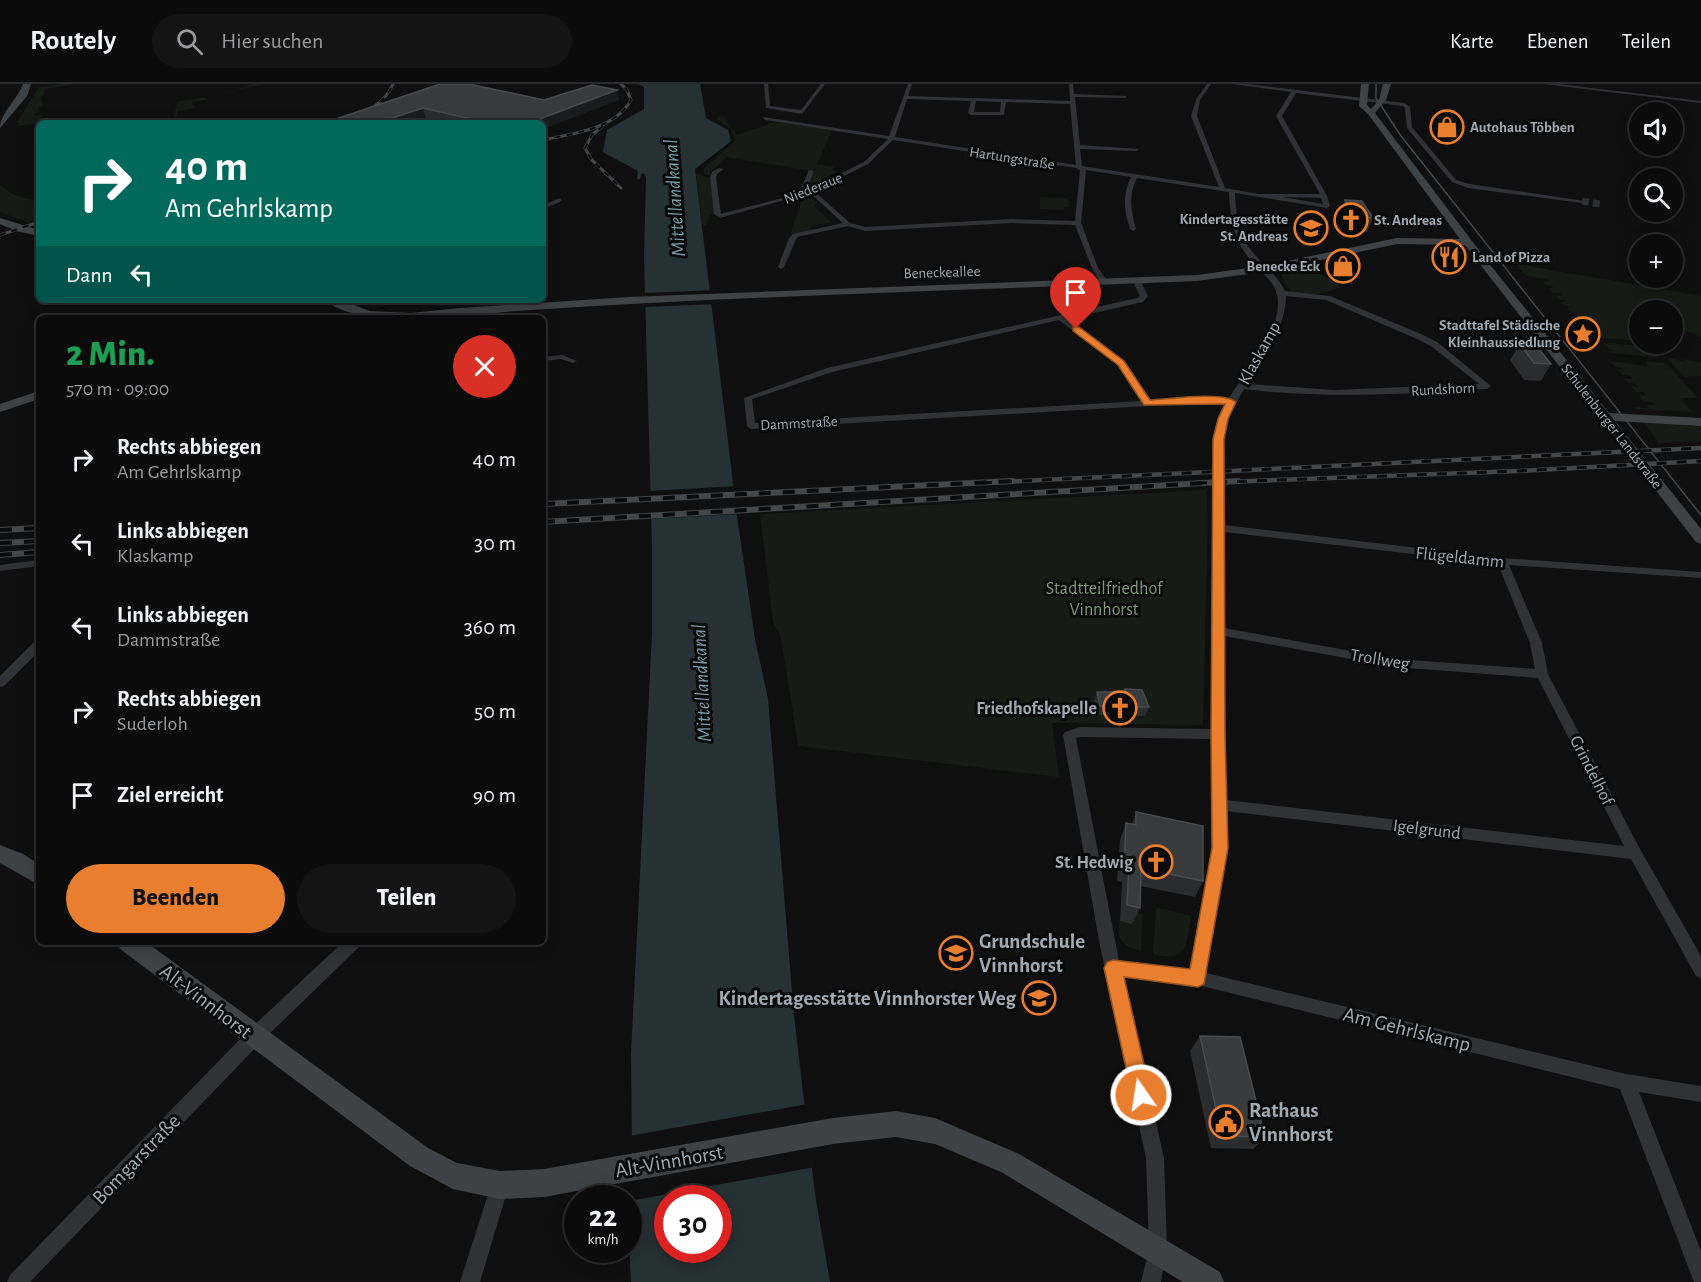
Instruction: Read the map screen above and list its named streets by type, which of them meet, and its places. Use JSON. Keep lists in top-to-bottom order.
{
  "streets": {
    "street": [
      "Hartungstraße",
      "Niederaue",
      "Beneckeallee",
      "Klaskamp",
      "Rundshorn",
      "Dammstraße",
      "Schulenburger Landstraße",
      "Flügeldamm",
      "Trollweg",
      "Grindelhof",
      "Igelgrund",
      "Alt-Vinnhorst",
      "Am Gehrlskamp",
      "Bomgarstraße"
    ]
  },
  "crossings": [
    ["Hartungstraße", "Niederaue"],
    ["Beneckeallee", "Dammstraße"],
    ["Beneckeallee", "Schulenburger Landstraße"],
    ["Klaskamp", "Rundshorn"],
    ["Klaskamp", "Dammstraße"],
    ["Klaskamp", "Flügeldamm"],
    ["Klaskamp", "Trollweg"],
    ["Klaskamp", "Igelgrund"],
    ["Klaskamp", "Am Gehrlskamp"],
    ["Flügeldamm", "Grindelhof"],
    ["Trollweg", "Grindelhof"],
    ["Grindelhof", "Igelgrund"],
    ["Alt-Vinnhorst", "Bomgarstraße"]
  ],
  "water": ["Mittellandkanal"],
  "parks": ["Stadtteilfriedhof Vinnhorst"],
  "places": {
    "shop": ["Autohaus Többen", "Benecke Eck"],
    "church": ["St. Andreas", "Friedhofskapelle", "St. Hedwig"],
    "school or university": ["Kindertagesstätte St. Andreas", "Grundschule Vinnhorst", "Kindertagesstätte Vinnhorster Weg"],
    "restaurant": ["Land of Pizza"],
    "place": ["Stadttafel Städische Kleinhaussiedlung"],
    "public building": ["Rathaus Vinnhorst"]
  },
  "page": {
    "header": "Routely",
    "search": "Hier suchen",
    "nav": ["Karte", "Ebenen", "Teilen"],
    "map_buttons": ["+", "−"],
    "turn": ["40 m", "Am Gehrlskamp"],
    "then": "Dann",
    "heading": ["2 Min.", "570 m · 09:00"],
    "list": [
      {
        "name": "Rechts abbiegen",
        "note": "Am Gehrlskamp",
        "value": "40 m"
      },
      {
        "name": "Links abbiegen",
        "note": "Klaskamp",
        "value": "30 m"
      },
      {
        "name": "Links abbiegen",
        "note": "Dammstraße",
        "value": "360 m"
      },
      {
        "name": "Rechts abbiegen",
        "note": "Suderloh",
        "value": "50 m"
      },
      {
        "name": "Ziel erreicht",
        "value": "90 m"
      }
    ],
    "buttons": ["Beenden", "Teilen"],
    "speed": "22 km/h",
    "limit": "30"
  }
}
